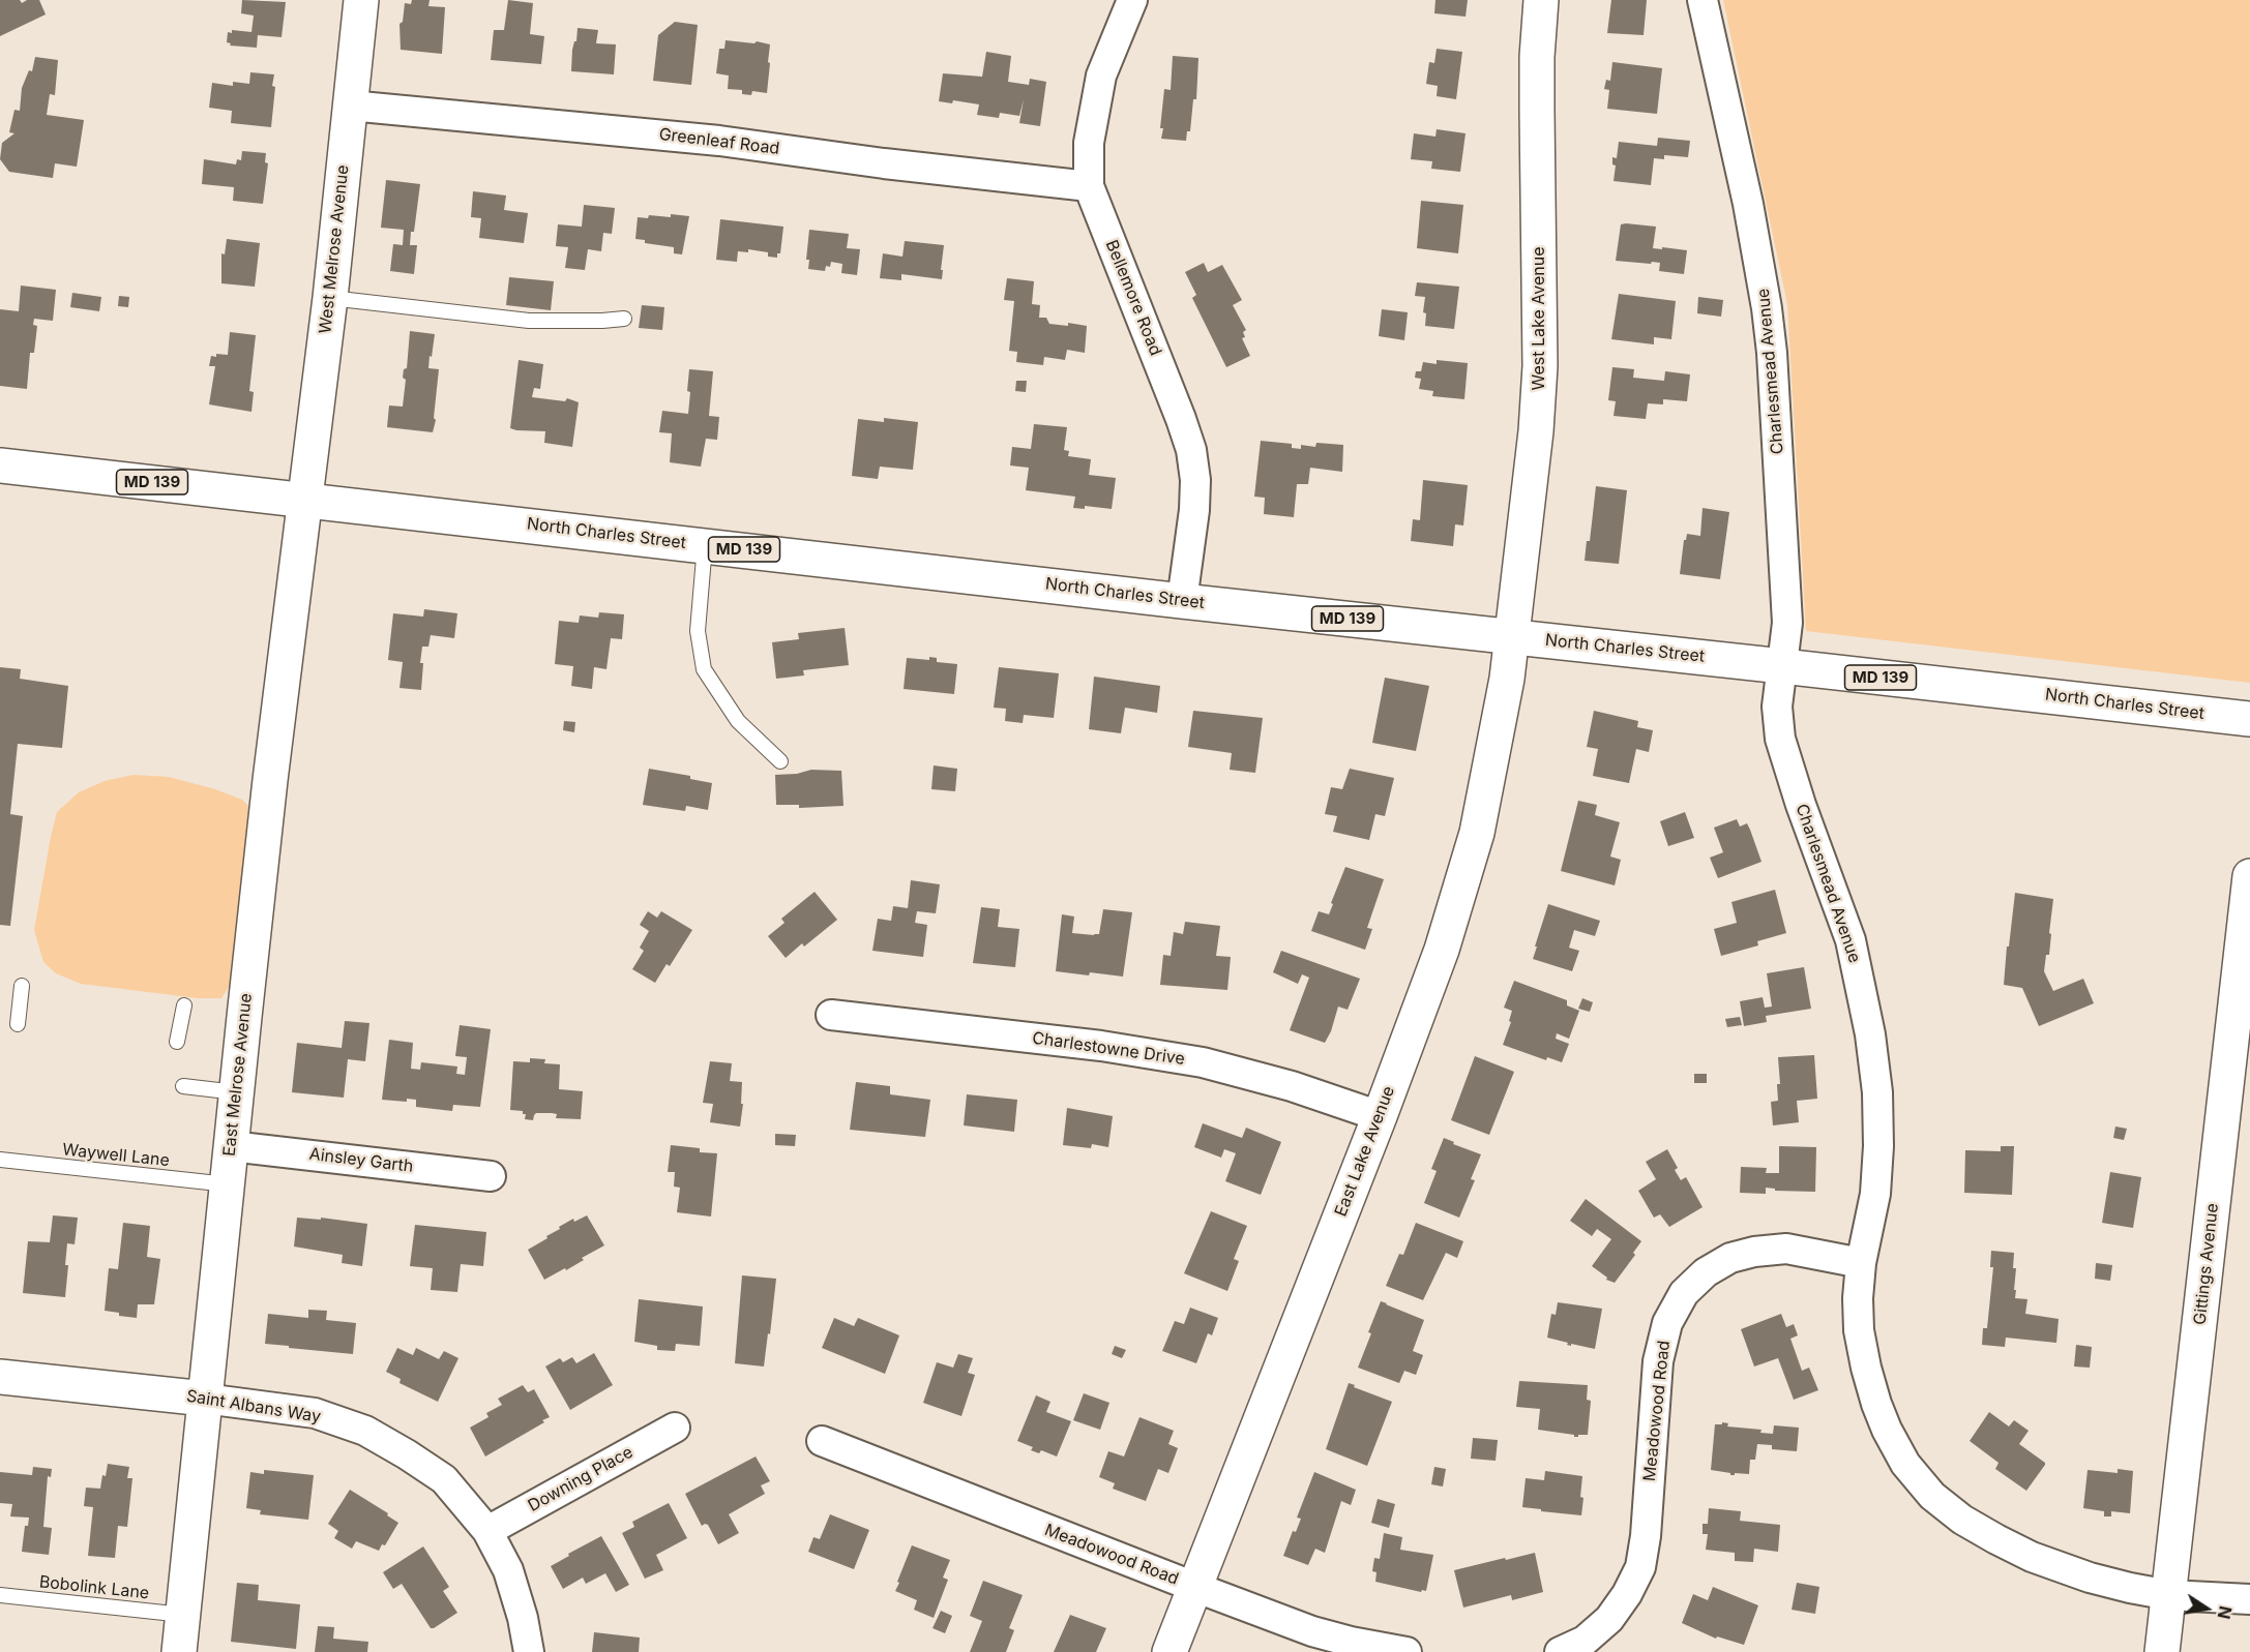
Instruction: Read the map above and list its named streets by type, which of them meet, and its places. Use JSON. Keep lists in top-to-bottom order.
{
  "streets": {
    "street": [
      "Greenleaf Road",
      "West Melrose Avenue",
      "Bellemore Road",
      "West Lake Avenue",
      "Charlesmead Avenue",
      "MD 139",
      "North Charles Street",
      "Charlestowne Drive",
      "East Melrose Avenue",
      "East Lake Avenue",
      "Ainsley Garth",
      "Gittings Avenue",
      "Saint Albans Way",
      "Meadowood Road",
      "Downing Place"
    ],
    "lane": ["Waywell Lane", "Bobolink Lane"]
  },
  "crossings": [
    ["Greenleaf Road", "West Melrose Avenue"],
    ["Greenleaf Road", "Bellemore Road"],
    ["West Melrose Avenue", "North Charles Street"],
    ["West Melrose Avenue", "East Melrose Avenue"],
    ["Bellemore Road", "North Charles Street"],
    ["West Lake Avenue", "North Charles Street"],
    ["West Lake Avenue", "East Lake Avenue"],
    ["Charlesmead Avenue", "North Charles Street"],
    ["Charlesmead Avenue", "Gittings Avenue"],
    ["Charlesmead Avenue", "Meadowood Road"],
    ["North Charles Street", "East Melrose Avenue"],
    ["North Charles Street", "East Lake Avenue"],
    ["Charlestowne Drive", "East Lake Avenue"],
    ["East Melrose Avenue", "Waywell Lane"],
    ["East Melrose Avenue", "Ainsley Garth"],
    ["East Melrose Avenue", "Saint Albans Way"],
    ["East Melrose Avenue", "Bobolink Lane"],
    ["East Lake Avenue", "Meadowood Road"],
    ["Saint Albans Way", "Downing Place"]
  ],
  "north": "right"
}
